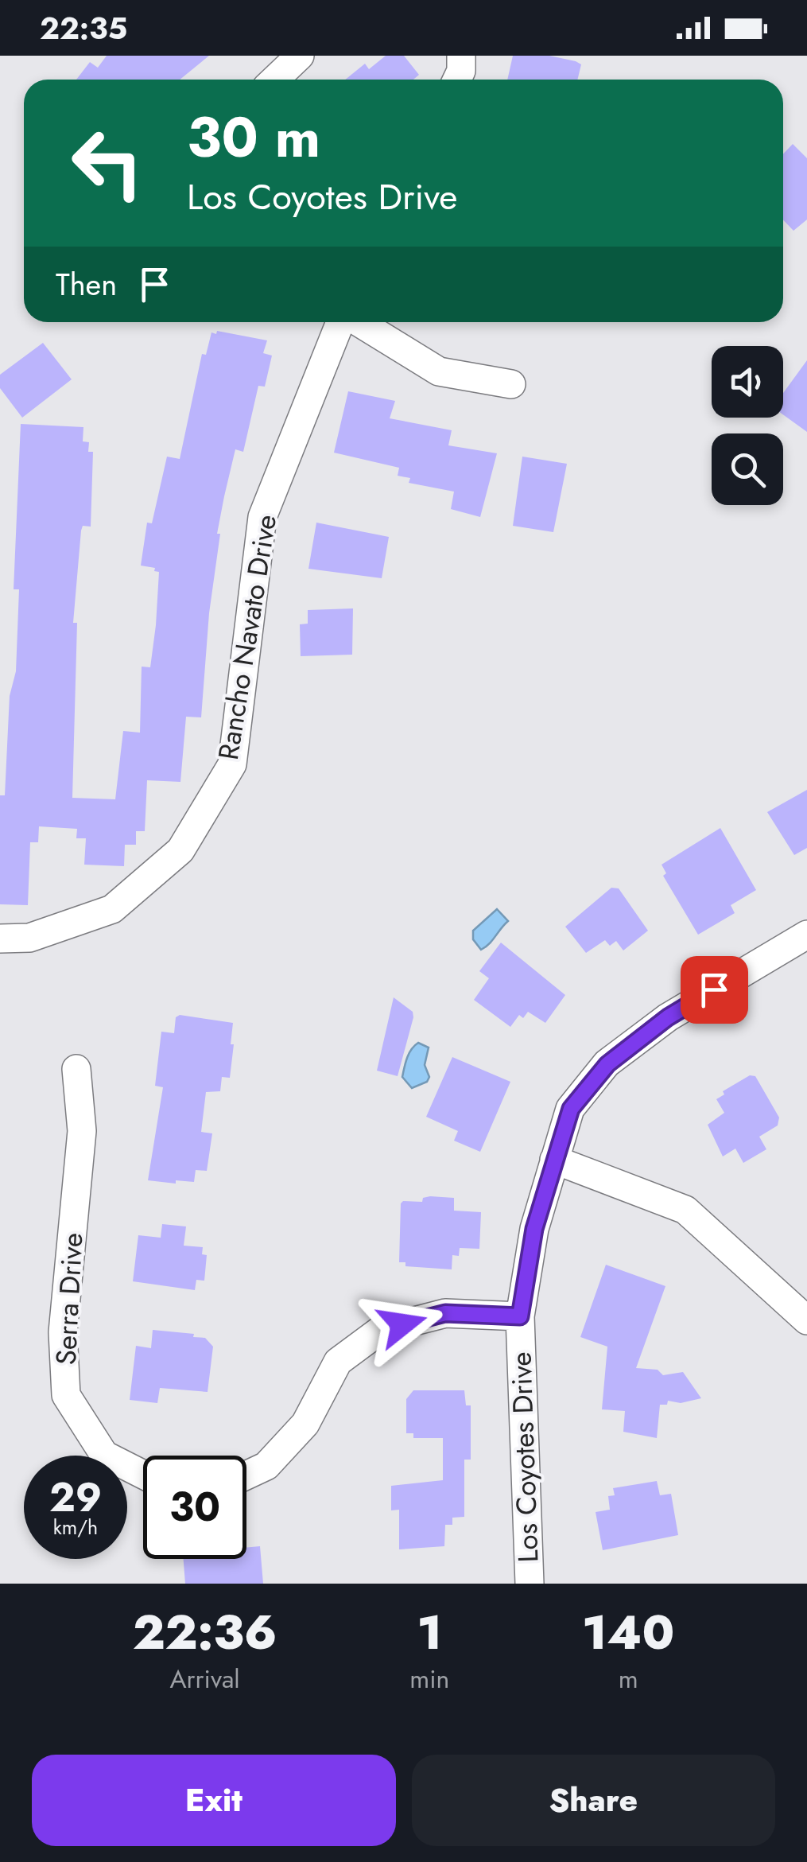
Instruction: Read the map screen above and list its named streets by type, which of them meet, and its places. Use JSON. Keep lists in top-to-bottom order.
{
  "streets": {
    "street": ["Rancho Navato Drive", "Serra Drive", "Los Coyotes Drive"]
  },
  "page": {
    "status": "22:35",
    "turn": ["30 m", "Los Coyotes Drive"],
    "then": "Then",
    "speed": "29 km/h",
    "limit": "30",
    "eta": [
      "22:36",
      "Arrival",
      "1",
      "min",
      "140",
      "m"
    ],
    "buttons": ["Exit", "Share"]
  }
}
